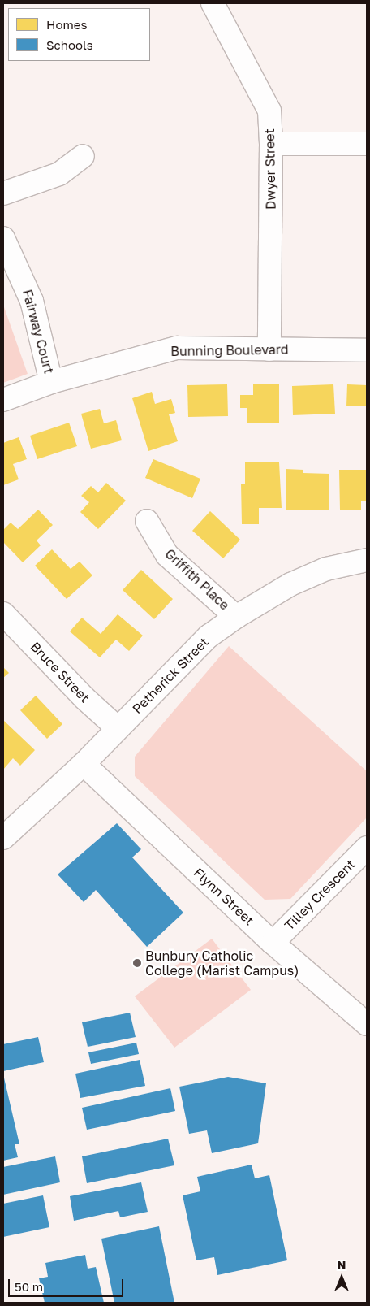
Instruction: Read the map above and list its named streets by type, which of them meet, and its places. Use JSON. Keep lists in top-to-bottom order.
{
  "streets": {
    "street": [
      "Dwyer Street",
      "Fairway Court",
      "Bunning Boulevard",
      "Griffith Place",
      "Bruce Street",
      "Petherick Street",
      "Tilley Crescent",
      "Flynn Street"
    ]
  },
  "crossings": [
    ["Dwyer Street", "Bunning Boulevard"],
    ["Fairway Court", "Bunning Boulevard"],
    ["Griffith Place", "Petherick Street"],
    ["Bruce Street", "Petherick Street"],
    ["Petherick Street", "Flynn Street"],
    ["Tilley Crescent", "Flynn Street"]
  ],
  "places": ["Bunbury Catholic College (Marist Campus)"],
  "legend": ["Homes", "Schools"],
  "scale_bar": "50 m",
  "north": "top"
}
